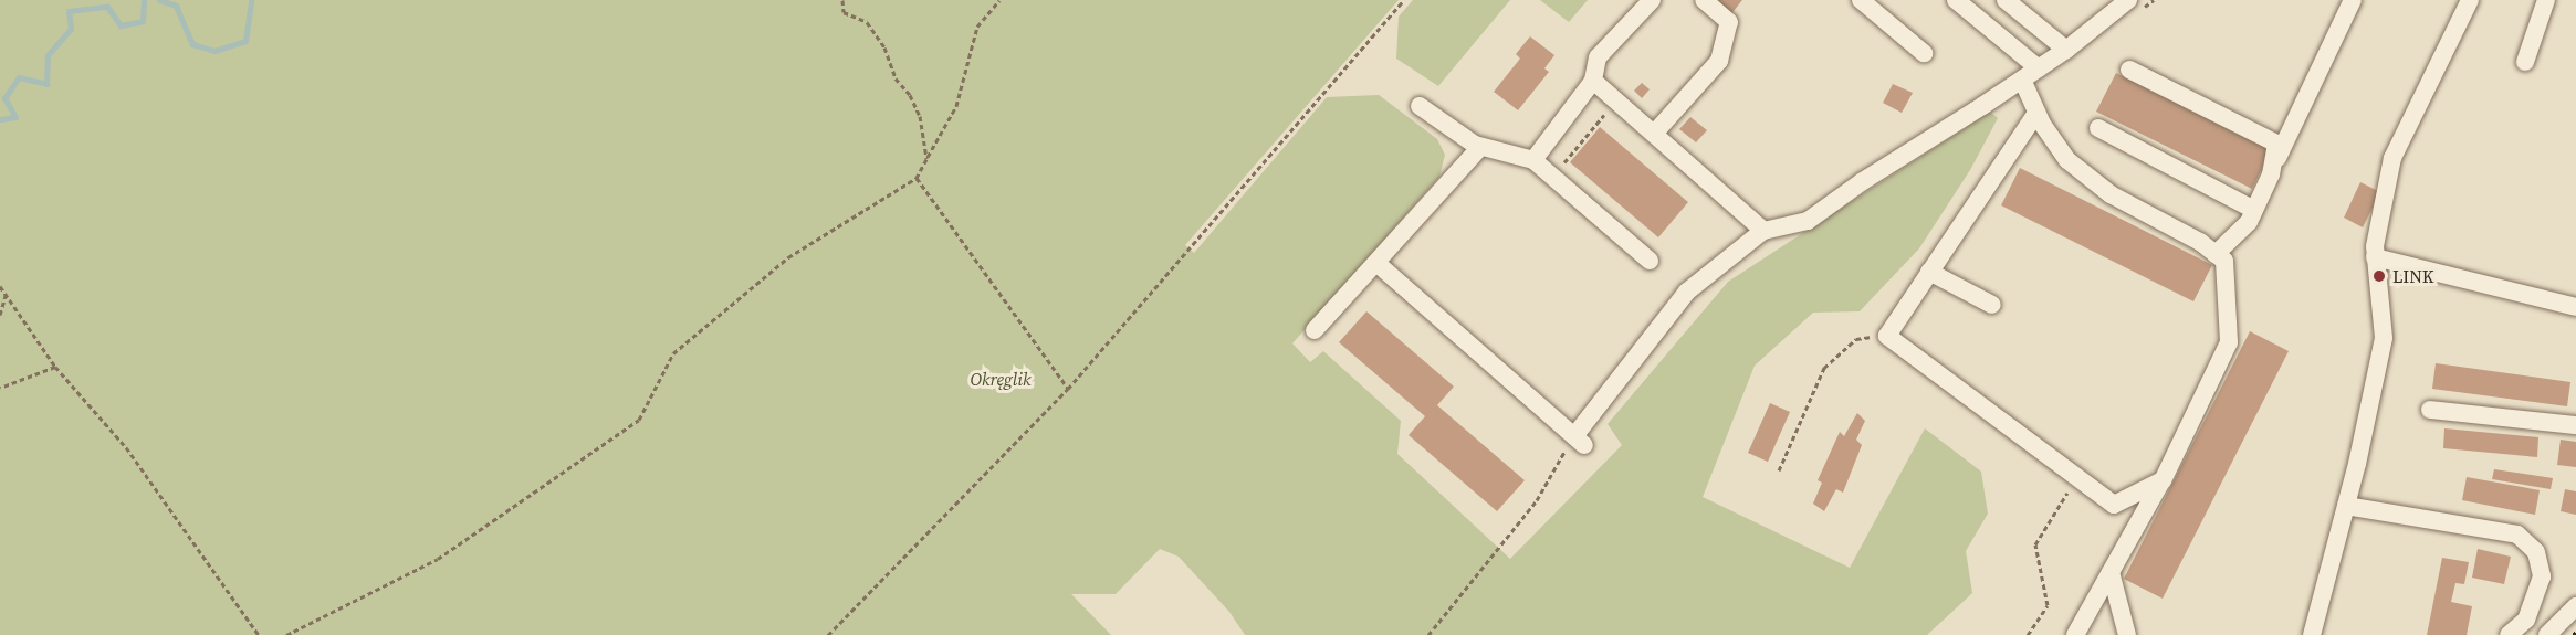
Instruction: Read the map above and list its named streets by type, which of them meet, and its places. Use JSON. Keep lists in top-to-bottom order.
{
  "parks": ["Okręglik"],
  "places": ["LINK"]
}
